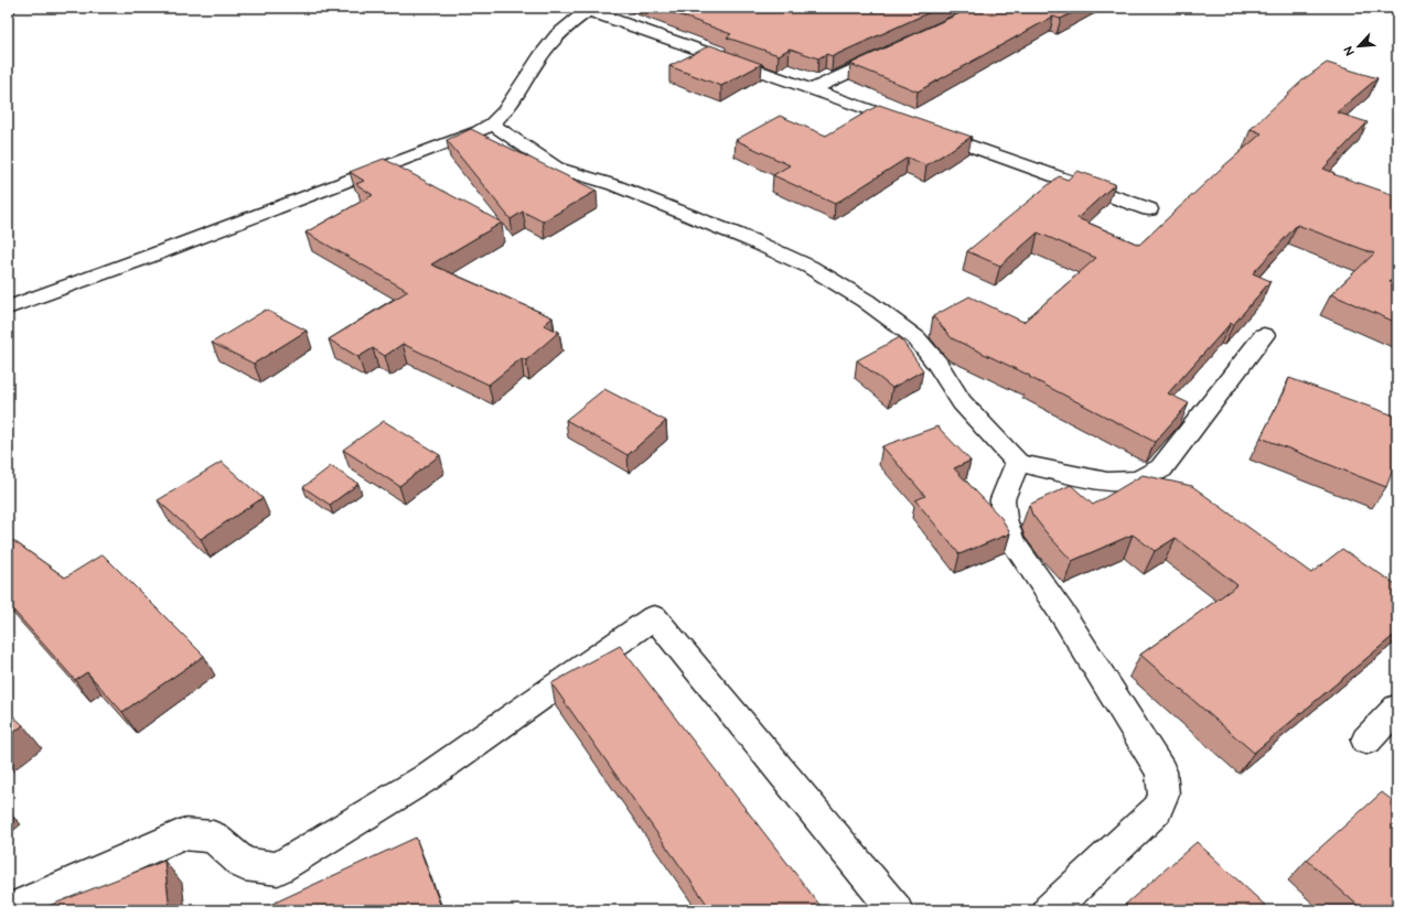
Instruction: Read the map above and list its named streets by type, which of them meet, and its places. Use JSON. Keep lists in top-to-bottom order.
{
  "north": "bottom left"
}
